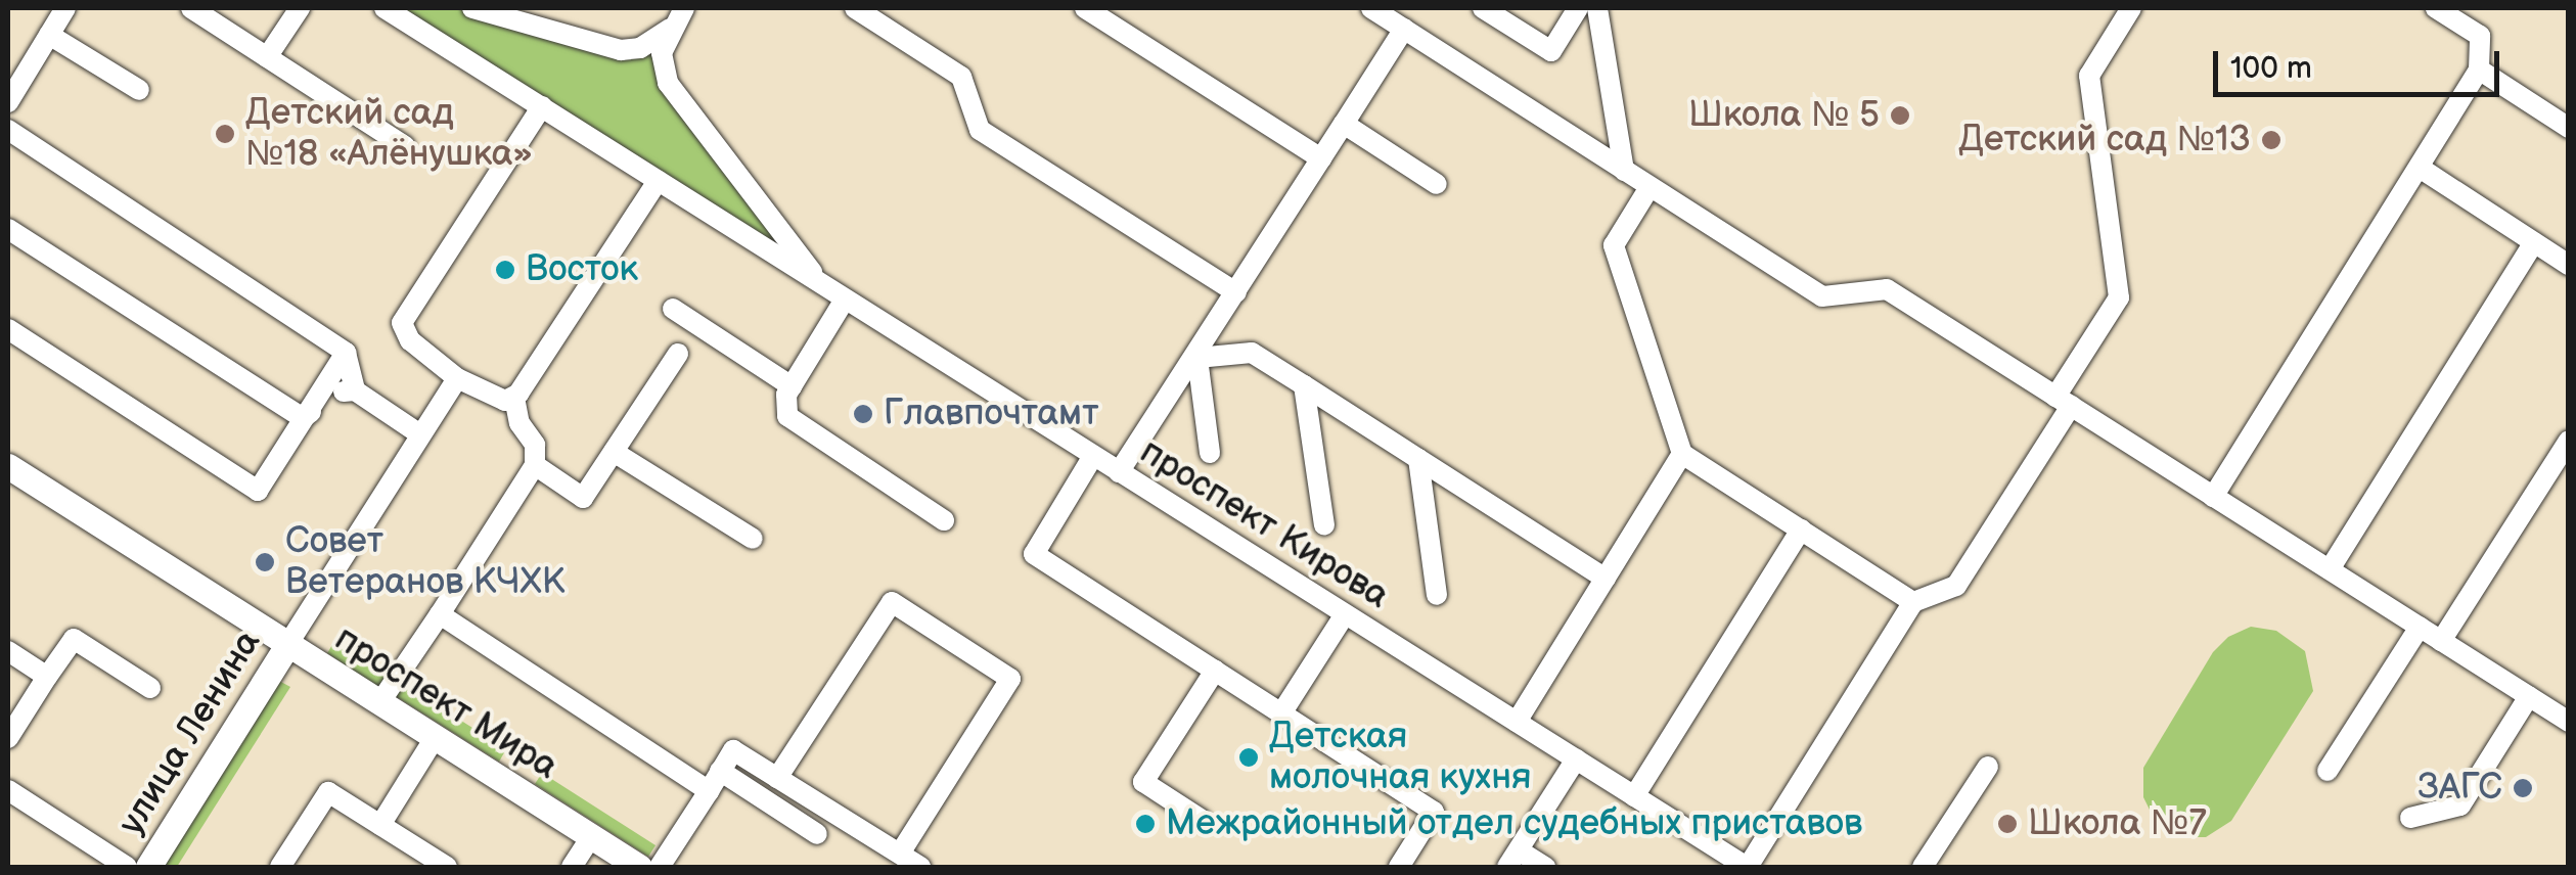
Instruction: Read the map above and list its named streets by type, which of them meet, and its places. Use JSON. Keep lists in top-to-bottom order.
{
  "streets": {
    "main road": ["проспект Мира", "улица Ленина"],
    "street": ["проспект Кирова"]
  },
  "crossings": [
    ["проспект Мира", "улица Ленина"]
  ],
  "places": [
    "Школа № 5",
    "Детский сад №18 «Алёнушка»",
    "Детский сад №13",
    "Восток",
    "Главпочтамт",
    "Совет Ветеранов КЧХК",
    "Детская молочная кухня",
    "ЗАГС",
    "Межрайонный отдел судебных приставов",
    "Школа №7"
  ],
  "scale_bar": "100 m"
}
